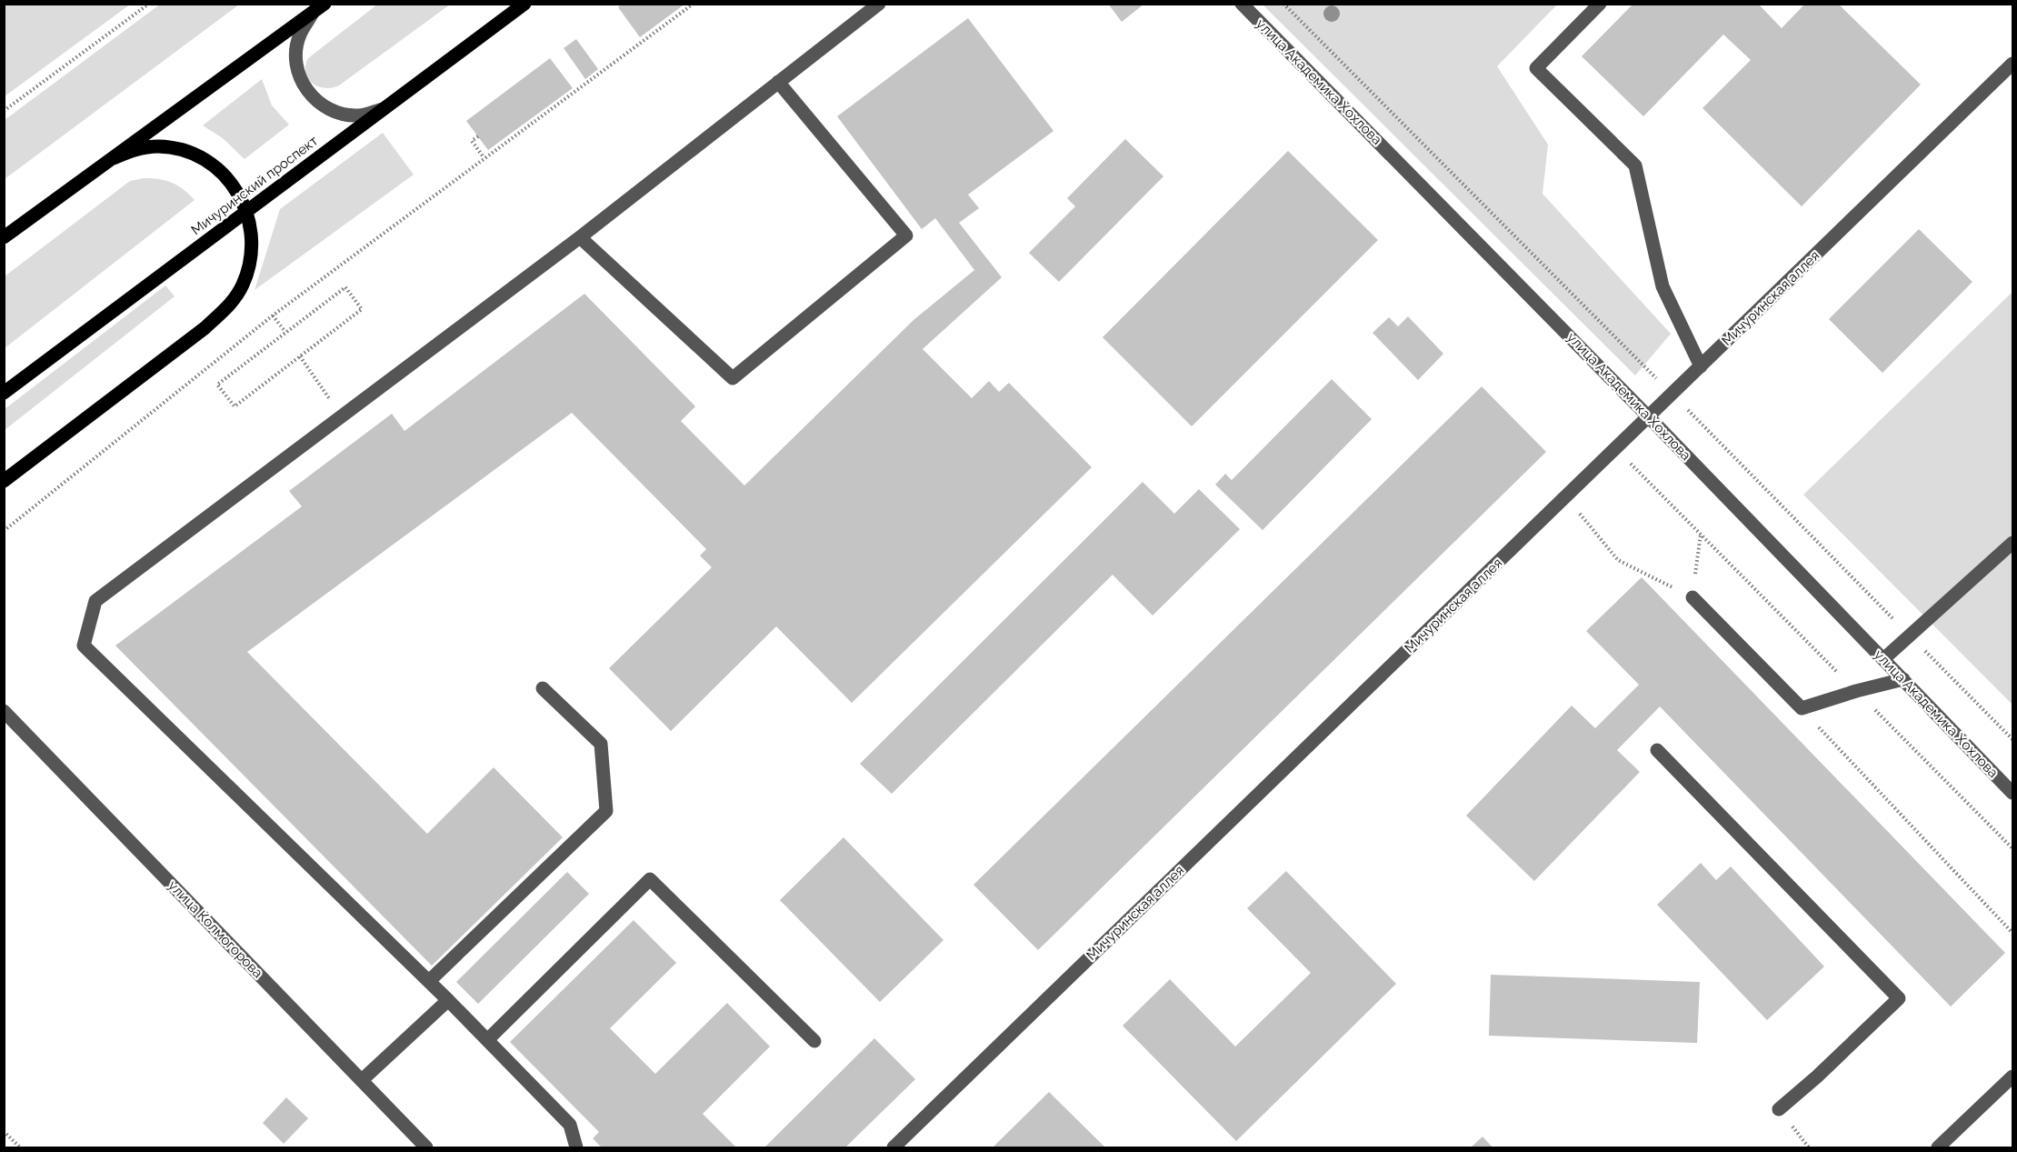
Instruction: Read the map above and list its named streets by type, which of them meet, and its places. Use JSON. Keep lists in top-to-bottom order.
{
  "streets": {
    "main road": ["Мичуринский проспект"],
    "street": ["улица Академика Хохлова", "Мичуринская аллея", "улица Колмогорова"]
  },
  "crossings": [
    ["улица Академика Хохлова", "Мичуринская аллея"]
  ]
}
